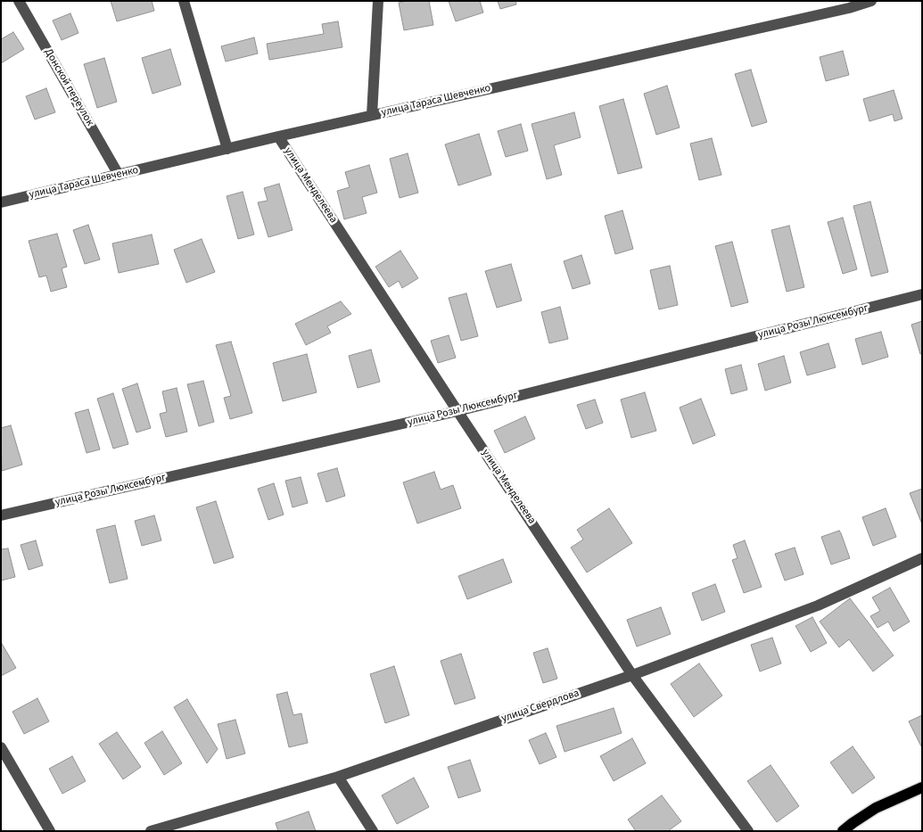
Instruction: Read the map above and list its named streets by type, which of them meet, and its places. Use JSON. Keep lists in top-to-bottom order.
{
  "streets": {
    "street": [
      "Донской переулок",
      "улица Тараса Шевченко",
      "улица Менделеева",
      "улица Розы Люксембург",
      "улица Свердлова"
    ]
  },
  "crossings": [
    ["Донской переулок", "улица Тараса Шевченко"],
    ["улица Тараса Шевченко", "улица Менделеева"],
    ["улица Менделеева", "улица Розы Люксембург"],
    ["улица Менделеева", "улица Свердлова"]
  ]
}
